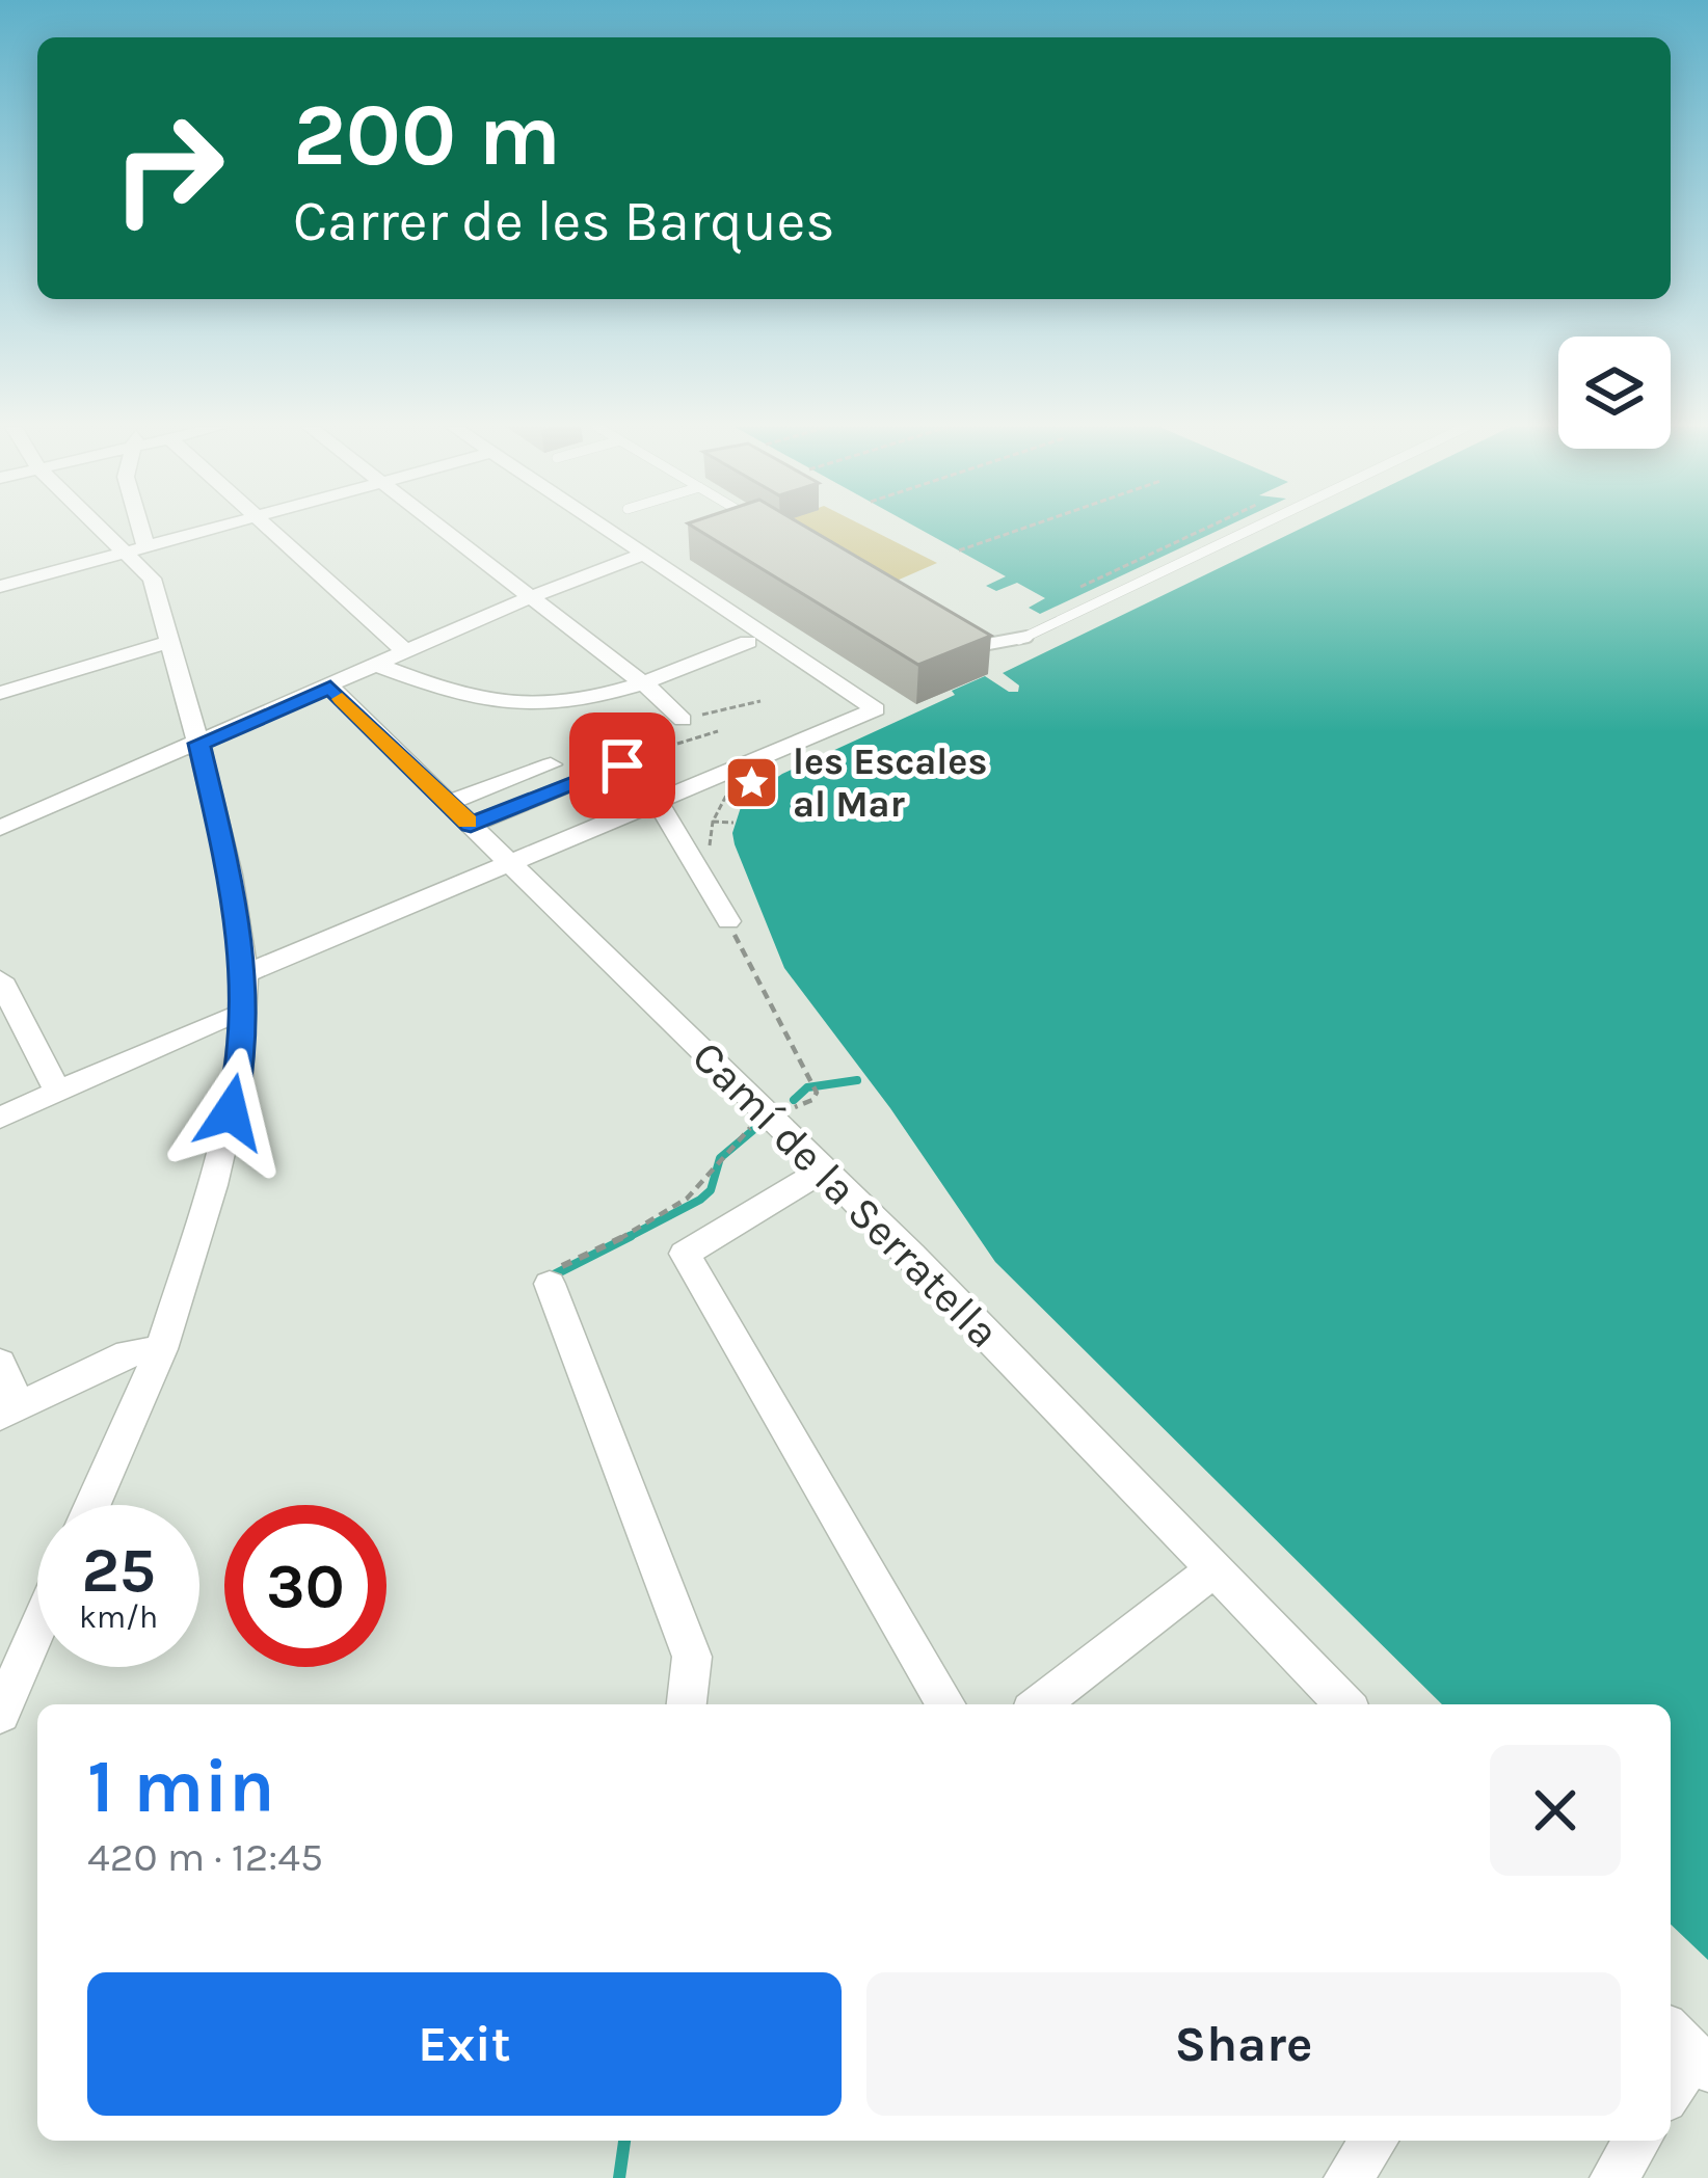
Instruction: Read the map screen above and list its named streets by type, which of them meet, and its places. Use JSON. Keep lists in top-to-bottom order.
{
  "streets": {
    "street": ["Camí de la Serratella"]
  },
  "places": {
    "place": ["les Escales al Mar"]
  },
  "page": {
    "turn": ["200 m", "Carrer de les Barques"],
    "speed": "25 km/h",
    "limit": "30",
    "heading": ["1 min", "420 m · 12:45"],
    "buttons": ["Exit", "Share"]
  }
}
